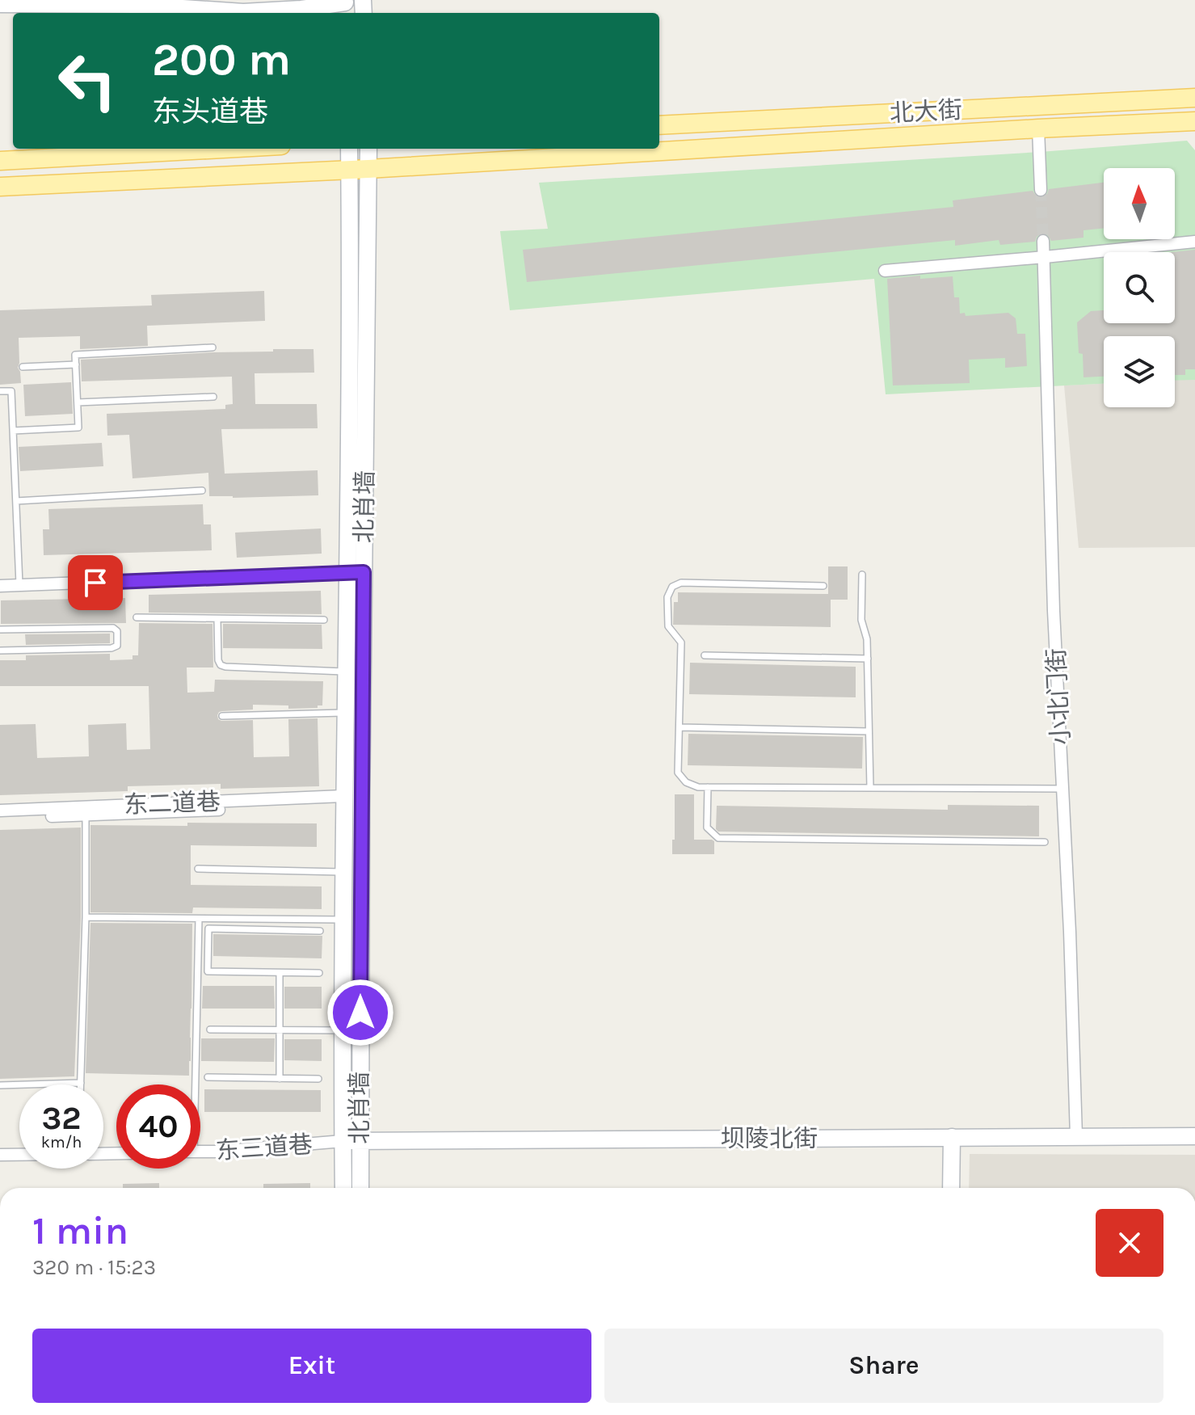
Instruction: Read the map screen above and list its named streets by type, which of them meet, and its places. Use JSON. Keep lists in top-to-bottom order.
{
  "streets": {
    "main road": ["北大街"],
    "street": [
      "北肖墙",
      "小北门街",
      "东二道巷",
      "坝陵北街",
      "东三道巷"
    ]
  },
  "crossings": [
    ["北肖墙", "坝陵北街"],
    ["北肖墙", "东三道巷"],
    ["小北门街", "坝陵北街"],
    ["坝陵北街", "东三道巷"]
  ],
  "north": "top",
  "page": {
    "turn": ["200 m", "东头道巷"],
    "speed": "32 km/h",
    "limit": "40",
    "heading": ["1 min", "320 m · 15:23"],
    "buttons": ["Exit", "Share"]
  }
}
